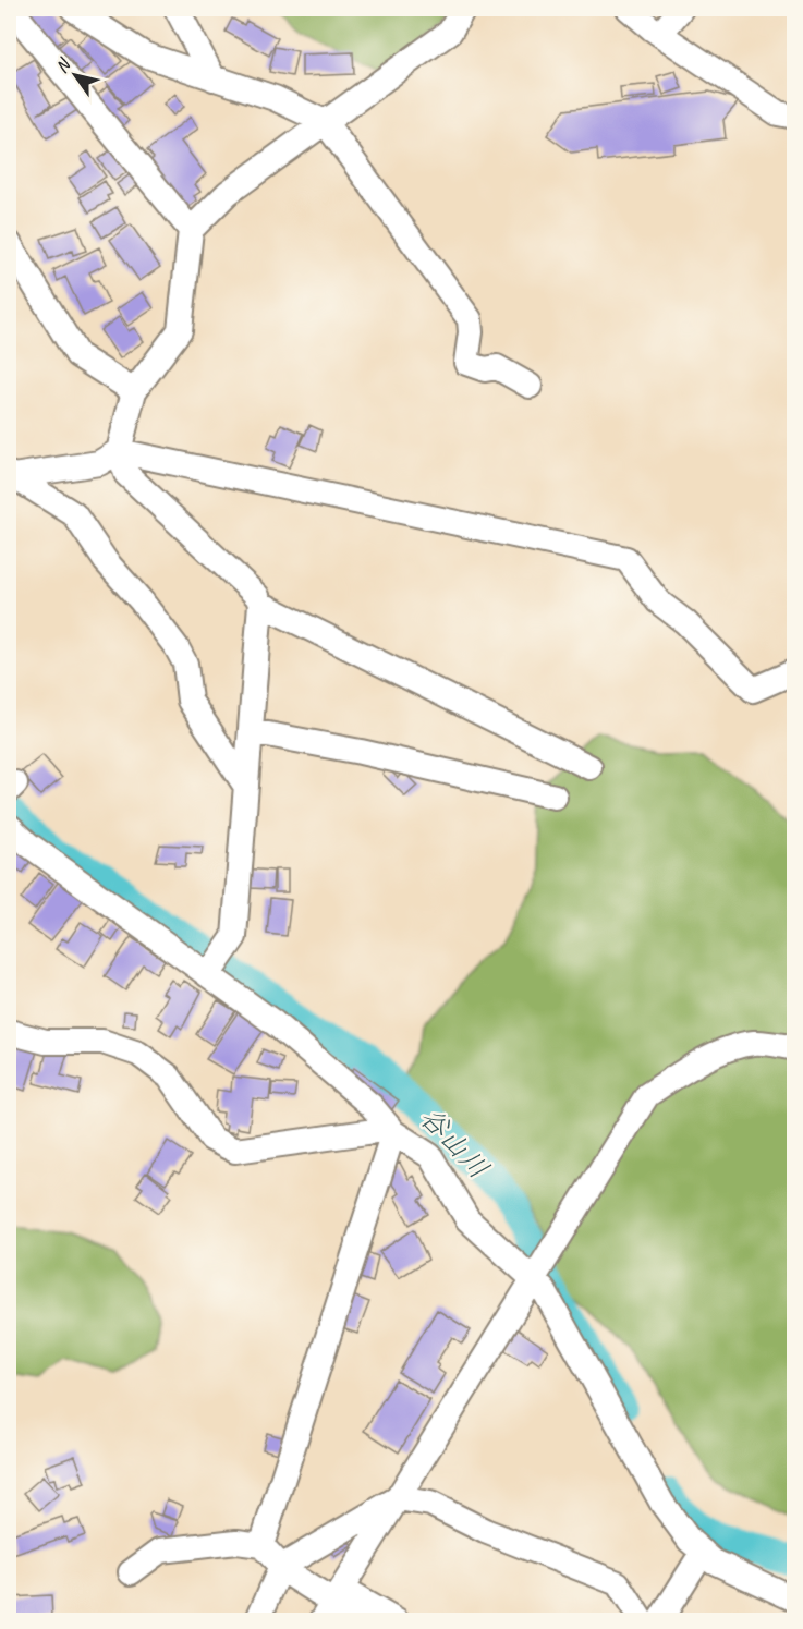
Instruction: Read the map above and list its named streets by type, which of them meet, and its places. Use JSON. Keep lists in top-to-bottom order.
{
  "water": ["谷山川"],
  "north": "top left"
}
